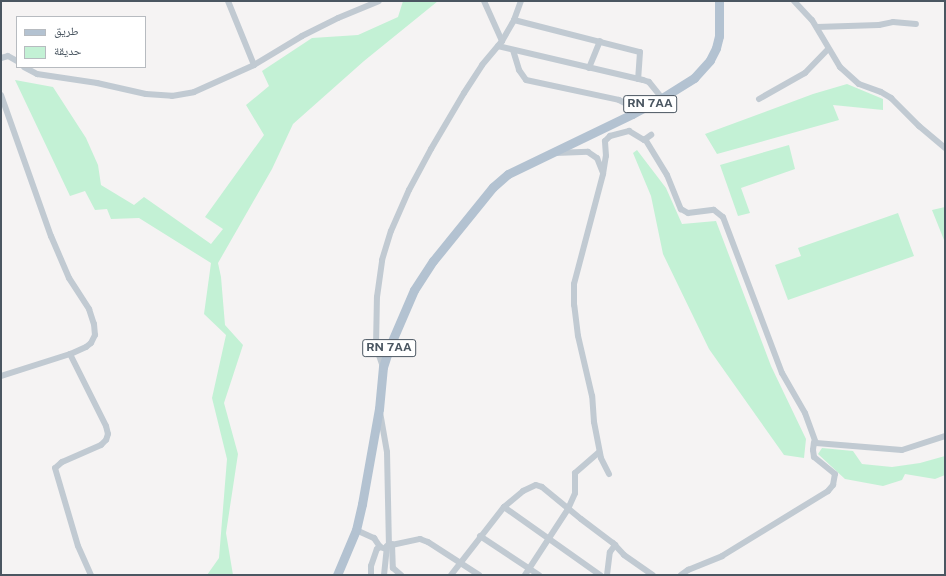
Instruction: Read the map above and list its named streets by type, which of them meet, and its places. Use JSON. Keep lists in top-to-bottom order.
{
  "streets": {
    "main road": ["RN 7AA"]
  },
  "legend": ["طريق", "حديقة"]
}
